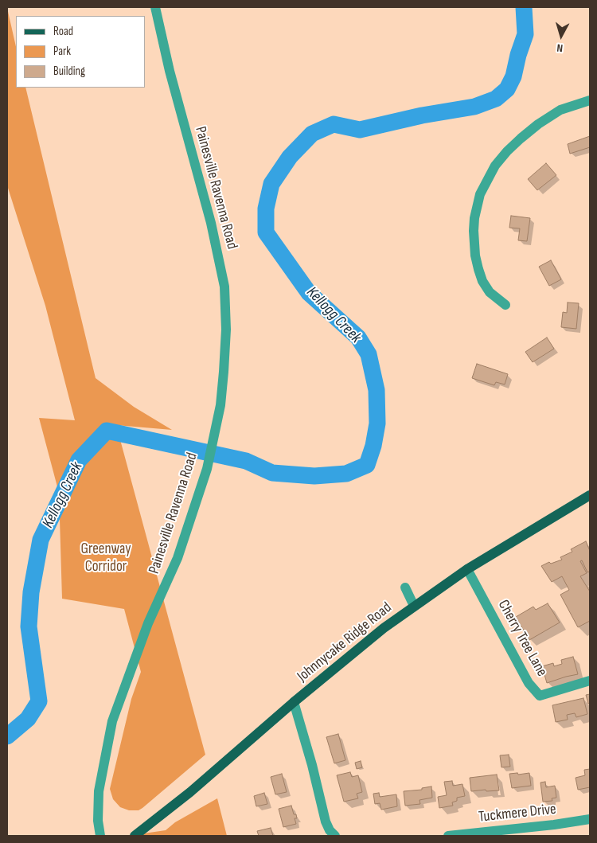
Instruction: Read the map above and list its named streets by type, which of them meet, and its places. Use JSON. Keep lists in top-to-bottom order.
{
  "streets": {
    "main road": ["Johnnycake Ridge Road"],
    "street": ["Painesville Ravenna Road", "Cherry Tree Lane", "Tuckmere Drive"]
  },
  "crossings": [
    ["Cherry Tree Lane", "Johnnycake Ridge Road"]
  ],
  "water": ["Kellogg Creek"],
  "parks": ["Greenway Corridor"],
  "legend": ["Road", "Park", "Building"],
  "north": "bottom"
}
